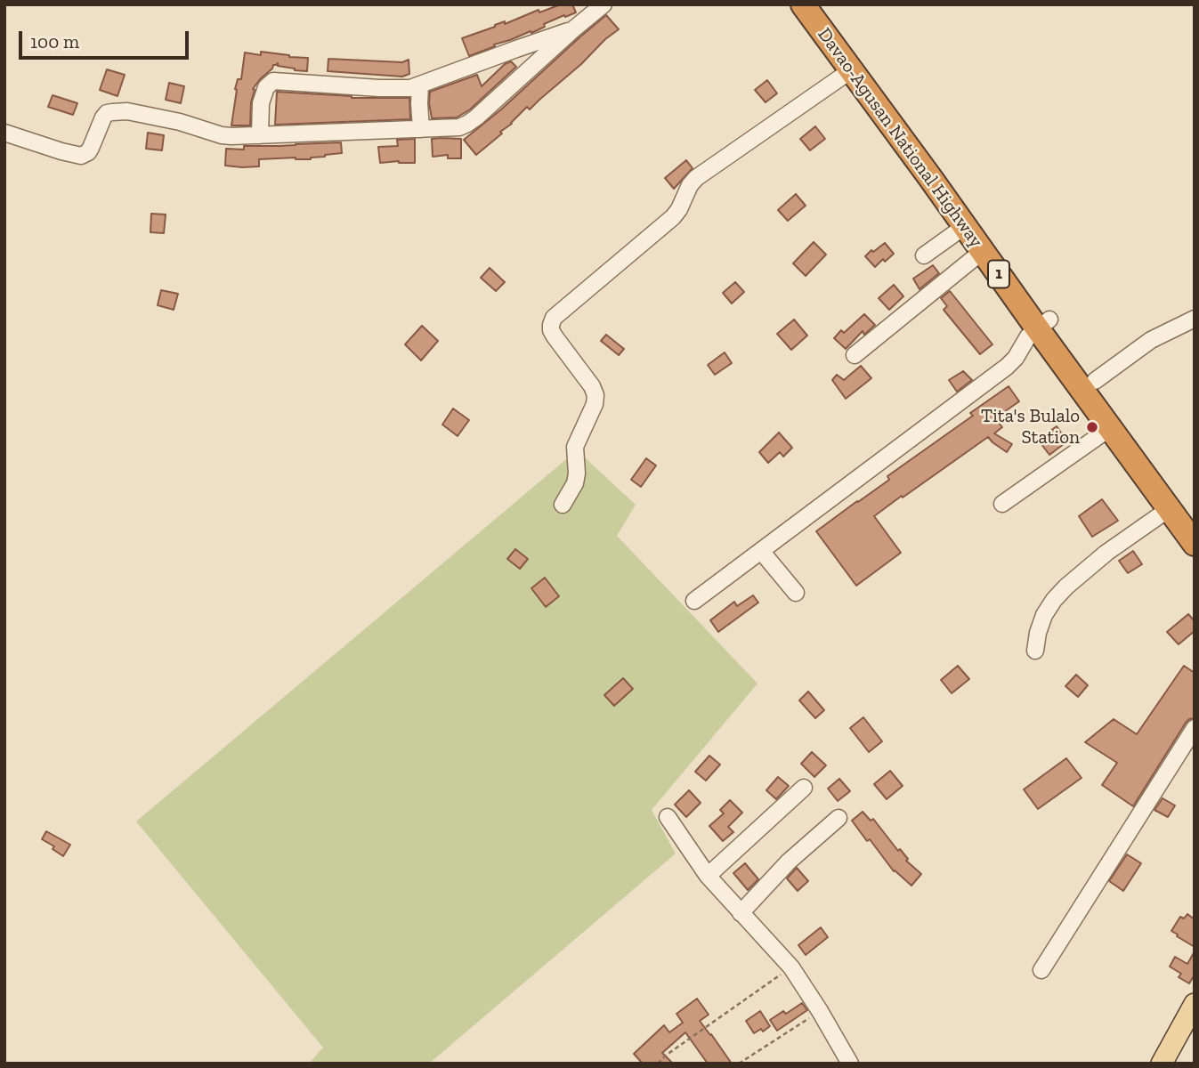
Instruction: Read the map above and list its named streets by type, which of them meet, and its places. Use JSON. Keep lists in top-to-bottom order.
{
  "streets": {
    "highway": ["Davao-Agusan National Highway", "1"]
  },
  "places": ["Tita's Bulalo Station"],
  "scale_bar": "100 m"
}
